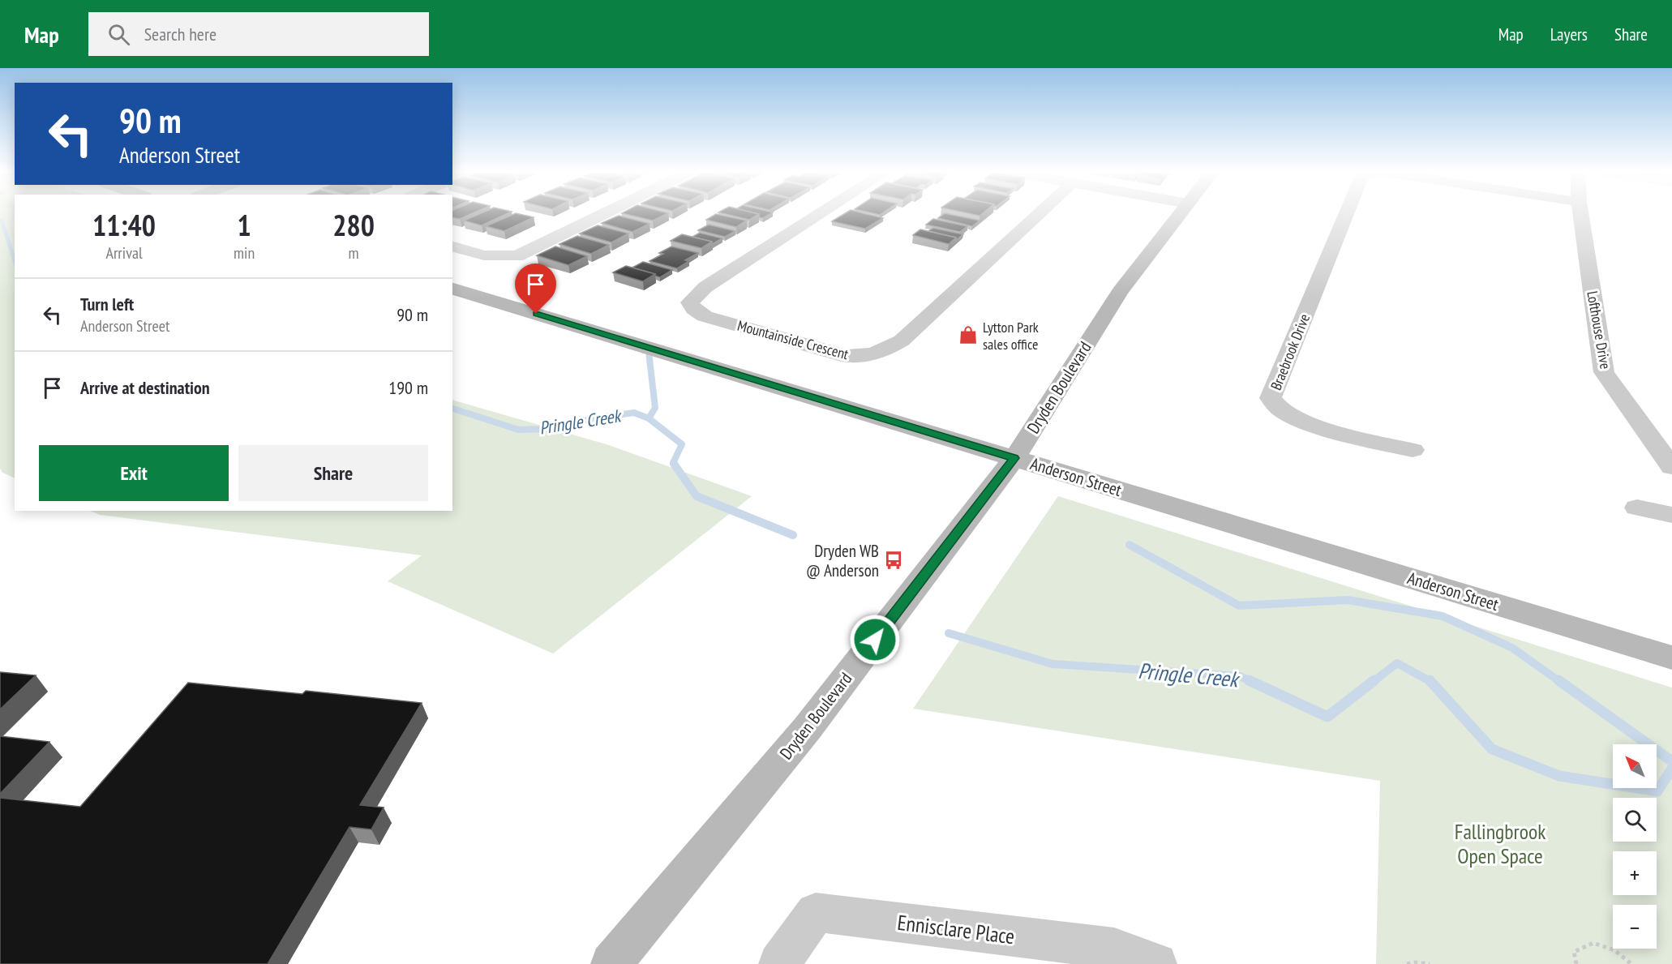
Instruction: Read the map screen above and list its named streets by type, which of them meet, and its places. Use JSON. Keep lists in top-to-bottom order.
{
  "streets": {
    "street": [
      "Lofthouse Drive",
      "Mountainside Crescent",
      "Braebrook Drive",
      "Dryden Boulevard",
      "Anderson Street",
      "Ennisclare Place"
    ]
  },
  "crossings": [
    ["Dryden Boulevard", "Anderson Street"]
  ],
  "water": ["Pringle Creek"],
  "parks": ["Fallingbrook Open Space"],
  "places": {
    "shop": ["Lytton Park sales office"],
    "bus stop": ["Dryden WB @ Anderson"]
  },
  "north": "top left",
  "page": {
    "header": "Map",
    "search": "Search here",
    "nav": ["Map", "Layers", "Share"],
    "turn": ["90 m", "Anderson Street"],
    "eta": [
      "11:40",
      "Arrival",
      "1",
      "min",
      "280",
      "m"
    ],
    "list": [
      {
        "name": "Turn left",
        "note": "Anderson Street",
        "value": "90 m"
      },
      {
        "name": "Arrive at destination",
        "value": "190 m"
      }
    ],
    "buttons": ["Exit", "Share"],
    "map_buttons": ["+", "−"]
  }
}
